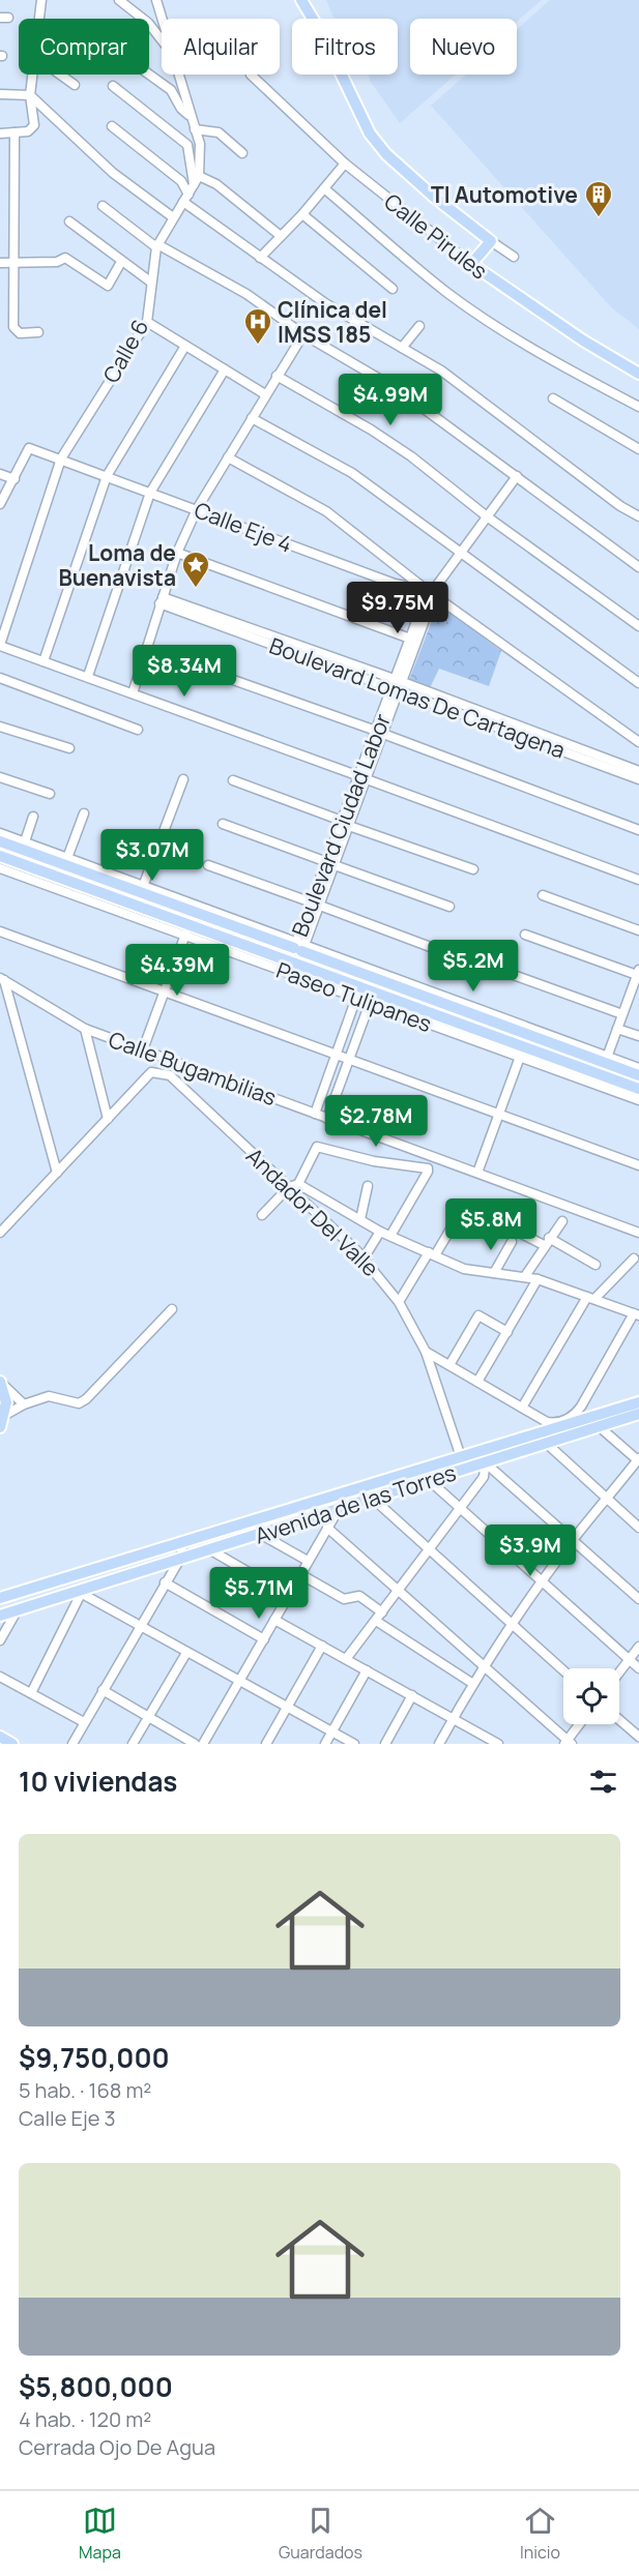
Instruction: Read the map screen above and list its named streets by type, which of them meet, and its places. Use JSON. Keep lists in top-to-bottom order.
{
  "streets": {
    "main road": ["Calle Pirules", "Avenida de las Torres"],
    "street": [
      "Calle 6",
      "Calle Eje 4",
      "Boulevard Lomas De Cartagena",
      "Boulevard Ciudad Labor",
      "Paseo Tulipanes",
      "Calle Bugambilias",
      "Andador Del Valle"
    ]
  },
  "crossings": [
    ["Calle 6", "Calle Eje 4"],
    ["Calle Eje 4", "Boulevard Ciudad Labor"],
    ["Boulevard Lomas De Cartagena", "Boulevard Ciudad Labor"],
    ["Andador Del Valle", "Avenida de las Torres"]
  ],
  "places": {
    "building": ["TI Automotive"],
    "hospital": ["Clínica del IMSS 185"],
    "place": ["Loma de Buenavista"]
  },
  "page": {
    "chip": [
      "Comprar",
      "Alquilar",
      "Filtros",
      "Nuevo"
    ],
    "price": [
      "$4.99M",
      "$9.75M",
      "$8.34M",
      "$3.07M",
      "$5.2M",
      "$4.39M",
      "$2.78M",
      "$5.8M",
      "$3.9M",
      "$5.71M"
    ],
    "heading": "10 viviendas",
    "list": [
      {
        "name": "$9,750,000",
        "note": "5 hab. · 168 m² · Calle Eje 3"
      },
      {
        "name": "$5,800,000",
        "note": "4 hab. · 120 m² · Cerrada Ojo De Agua"
      }
    ],
    "tabs": ["Mapa", "Guardados", "Inicio"]
  }
}
